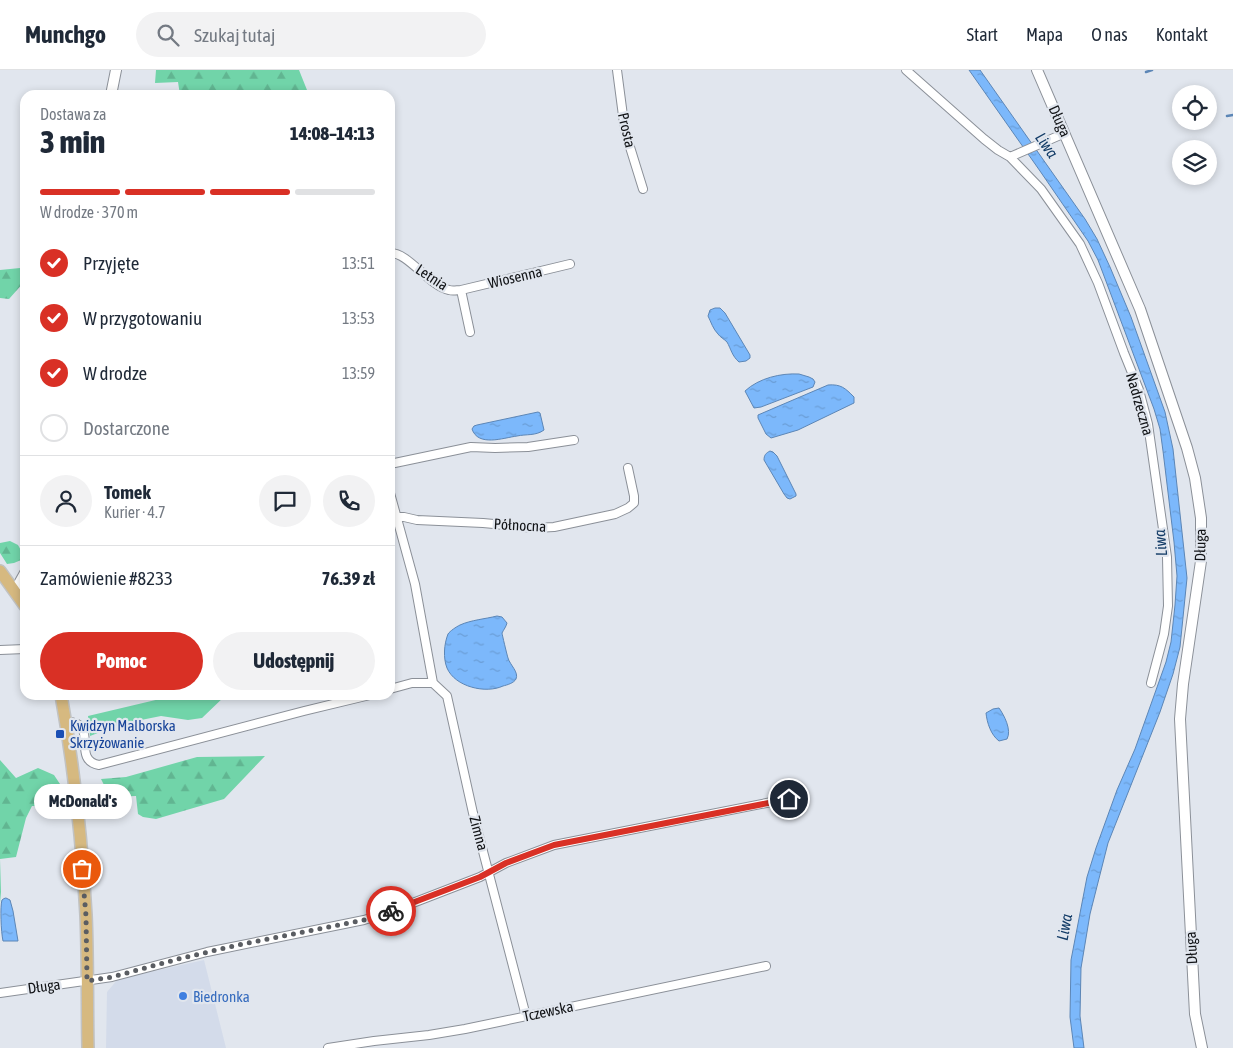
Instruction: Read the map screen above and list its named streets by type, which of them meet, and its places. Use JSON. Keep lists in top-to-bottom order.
{
  "streets": {
    "street": [
      "Długa",
      "Prosta",
      "Letnia",
      "Wiosenna",
      "Nadrzeczna",
      "Północna",
      "Zimna",
      "Tczewska"
    ]
  },
  "crossings": [
    ["Długa", "Zimna"],
    ["Letnia", "Wiosenna"],
    ["Północna", "Zimna"],
    ["Zimna", "Tczewska"]
  ],
  "water": ["Liwa"],
  "places": {
    "transit": ["Kwidzyn Malborska Skrzyżowanie"],
    "other": ["McDonald's", "Biedronka"]
  },
  "page": {
    "header": "Munchgo",
    "search": "Szukaj tutaj",
    "nav": [
      "Start",
      "Mapa",
      "O nas",
      "Kontakt"
    ],
    "heading": ["3 min", "Dostawa za", "14:08–14:13"],
    "panel": [
      "Tomek",
      "Kurier · 4.7",
      "Zamówienie #8233",
      "76.39 zł"
    ],
    "bar": "W drodze · 370 m",
    "list": [
      ["Przyjęte", "13:51"],
      ["W przygotowaniu", "13:53"],
      ["W drodze", "13:59"],
      "Dostarczone"
    ],
    "buttons": ["Pomoc", "Udostępnij"],
    "bubble": "McDonald's"
  }
}
